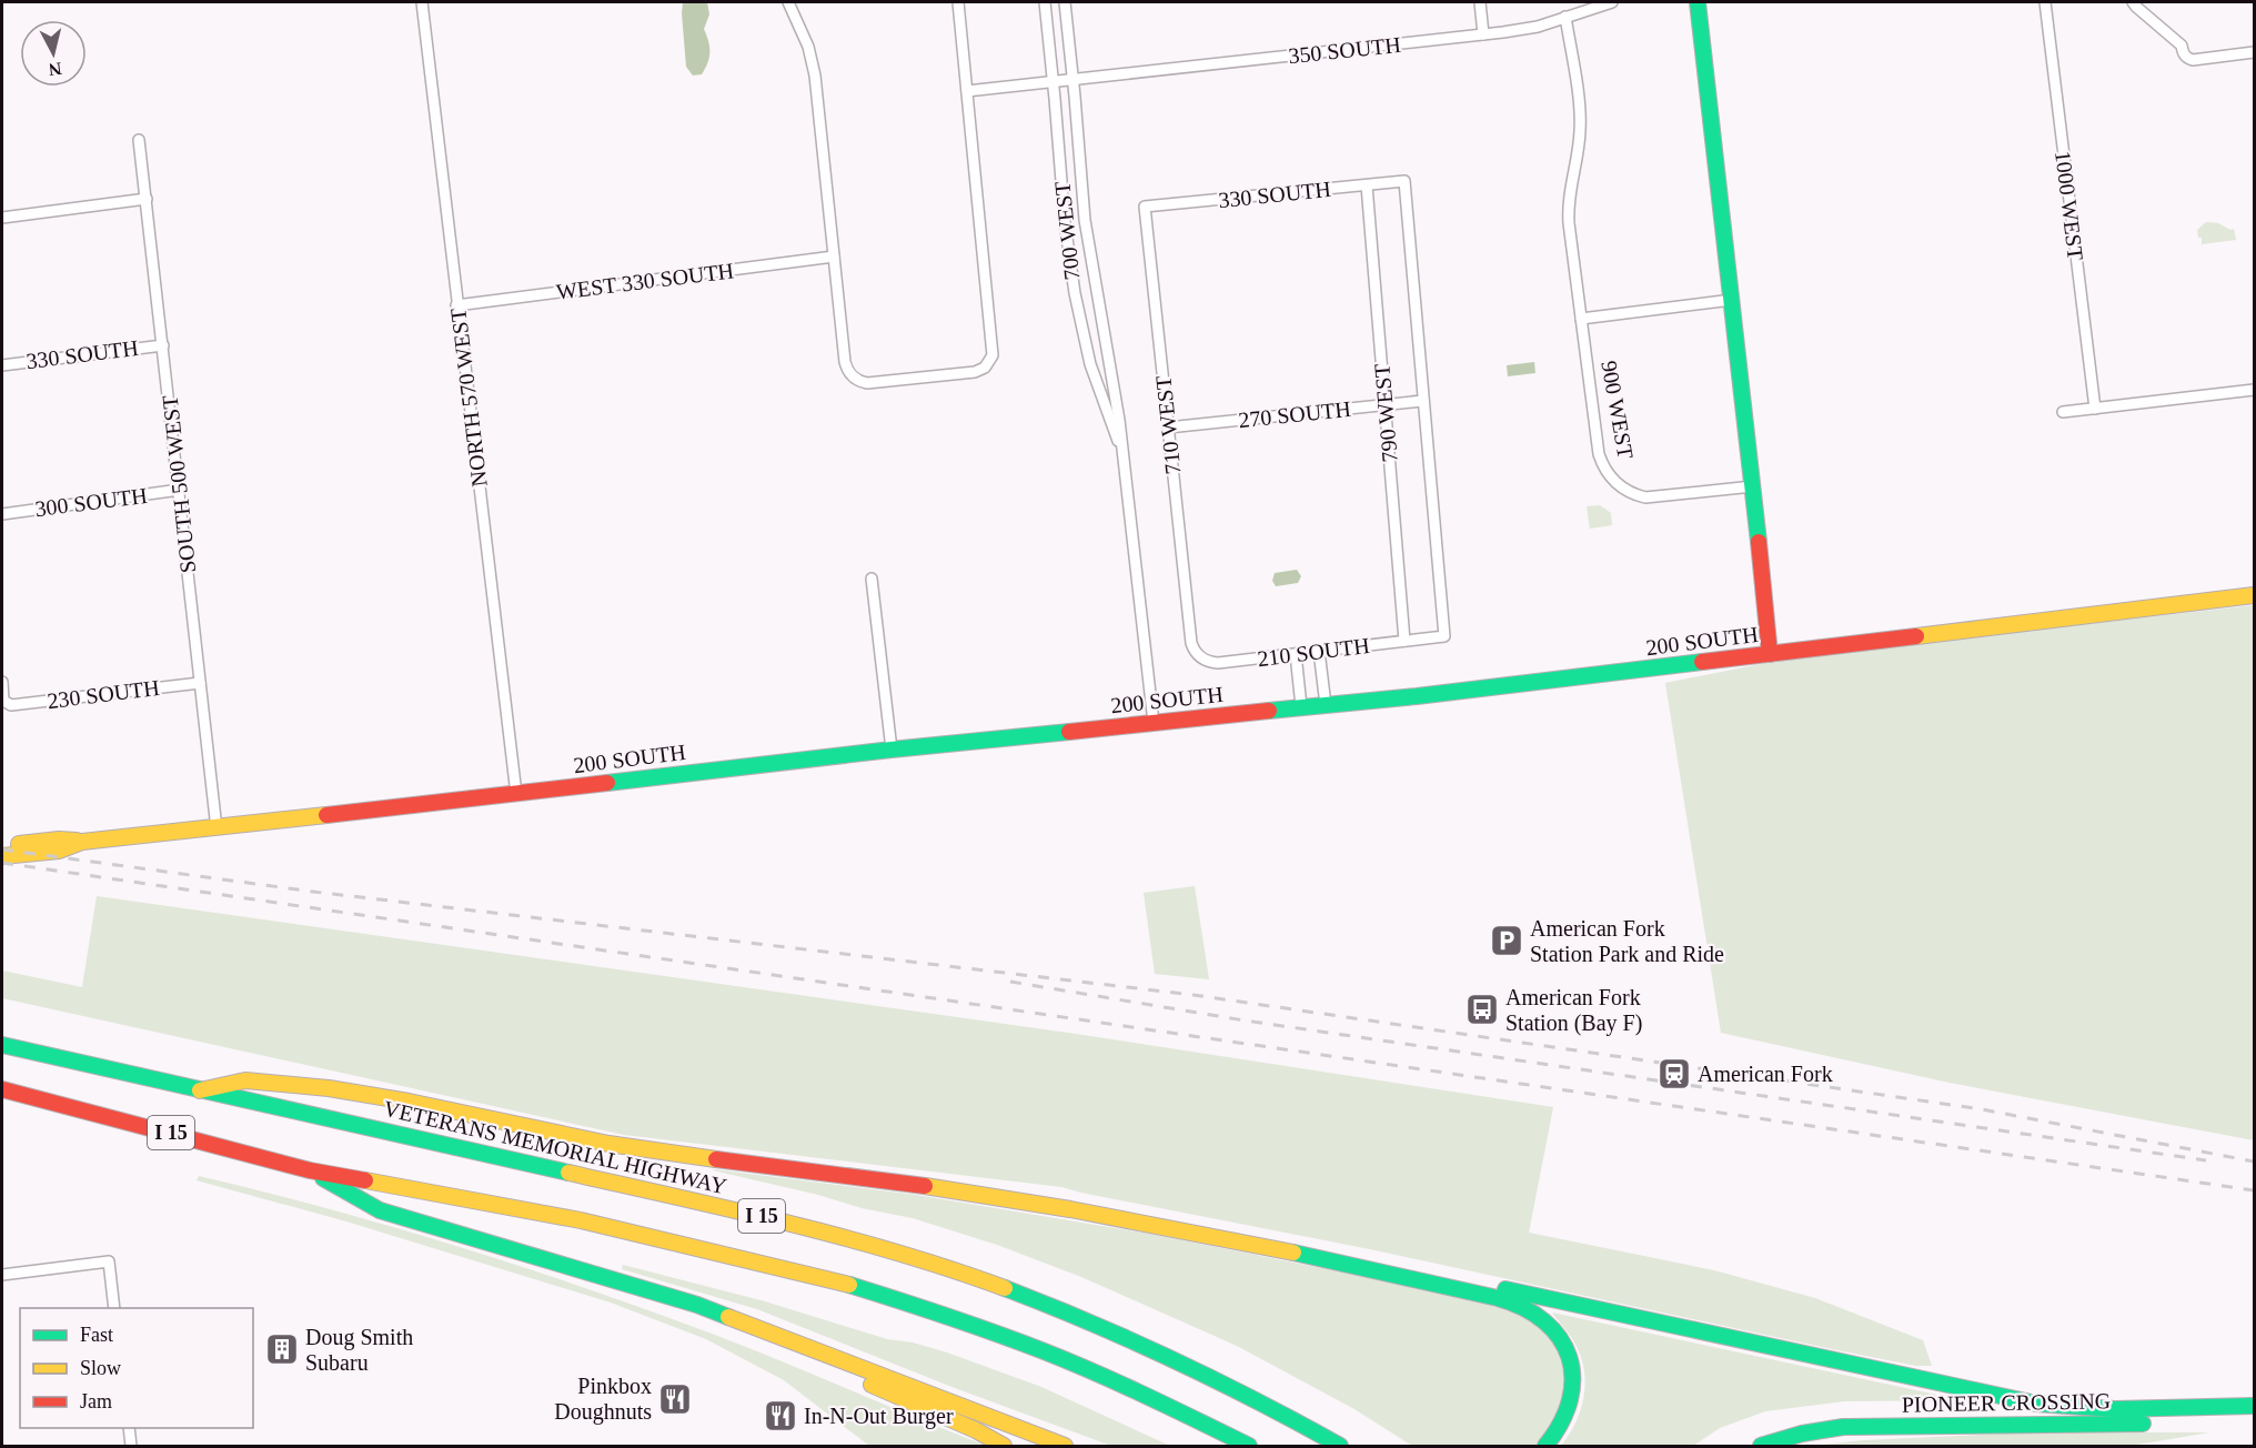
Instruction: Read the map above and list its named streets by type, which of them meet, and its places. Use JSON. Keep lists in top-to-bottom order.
{
  "streets": {
    "main road": [
      "200 SOUTH",
      "I 15",
      "VETERANS MEMORIAL HIGHWAY",
      "PIONEER CROSSING"
    ],
    "street": [
      "350 SOUTH",
      "330 SOUTH",
      "1000 WEST",
      "700 WEST",
      "WEST 330 SOUTH",
      "NORTH 570 WEST",
      "900 WEST",
      "790 WEST",
      "270 SOUTH",
      "710 WEST",
      "SOUTH 500 WEST",
      "300 SOUTH",
      "210 SOUTH",
      "230 SOUTH"
    ]
  },
  "crossings": [
    ["350 SOUTH", "700 WEST"],
    ["350 SOUTH", "900 WEST"],
    ["330 SOUTH", "790 WEST"],
    ["330 SOUTH", "710 WEST"],
    ["330 SOUTH", "SOUTH 500 WEST"],
    ["700 WEST", "200 SOUTH"],
    ["WEST 330 SOUTH", "NORTH 570 WEST"],
    ["NORTH 570 WEST", "200 SOUTH"],
    ["790 WEST", "270 SOUTH"],
    ["790 WEST", "210 SOUTH"],
    ["270 SOUTH", "710 WEST"],
    ["710 WEST", "210 SOUTH"],
    ["SOUTH 500 WEST", "300 SOUTH"],
    ["SOUTH 500 WEST", "200 SOUTH"],
    ["SOUTH 500 WEST", "230 SOUTH"]
  ],
  "places": {
    "parking": ["American Fork Station Park and Ride"],
    "bus stop": ["American Fork Station (Bay F)"],
    "station": ["American Fork"],
    "building": ["Doug Smith Subaru"],
    "restaurant": ["Pinkbox Doughnuts", "In-N-Out Burger"]
  },
  "legend": ["Fast", "Slow", "Jam"],
  "north": "bottom"
}
